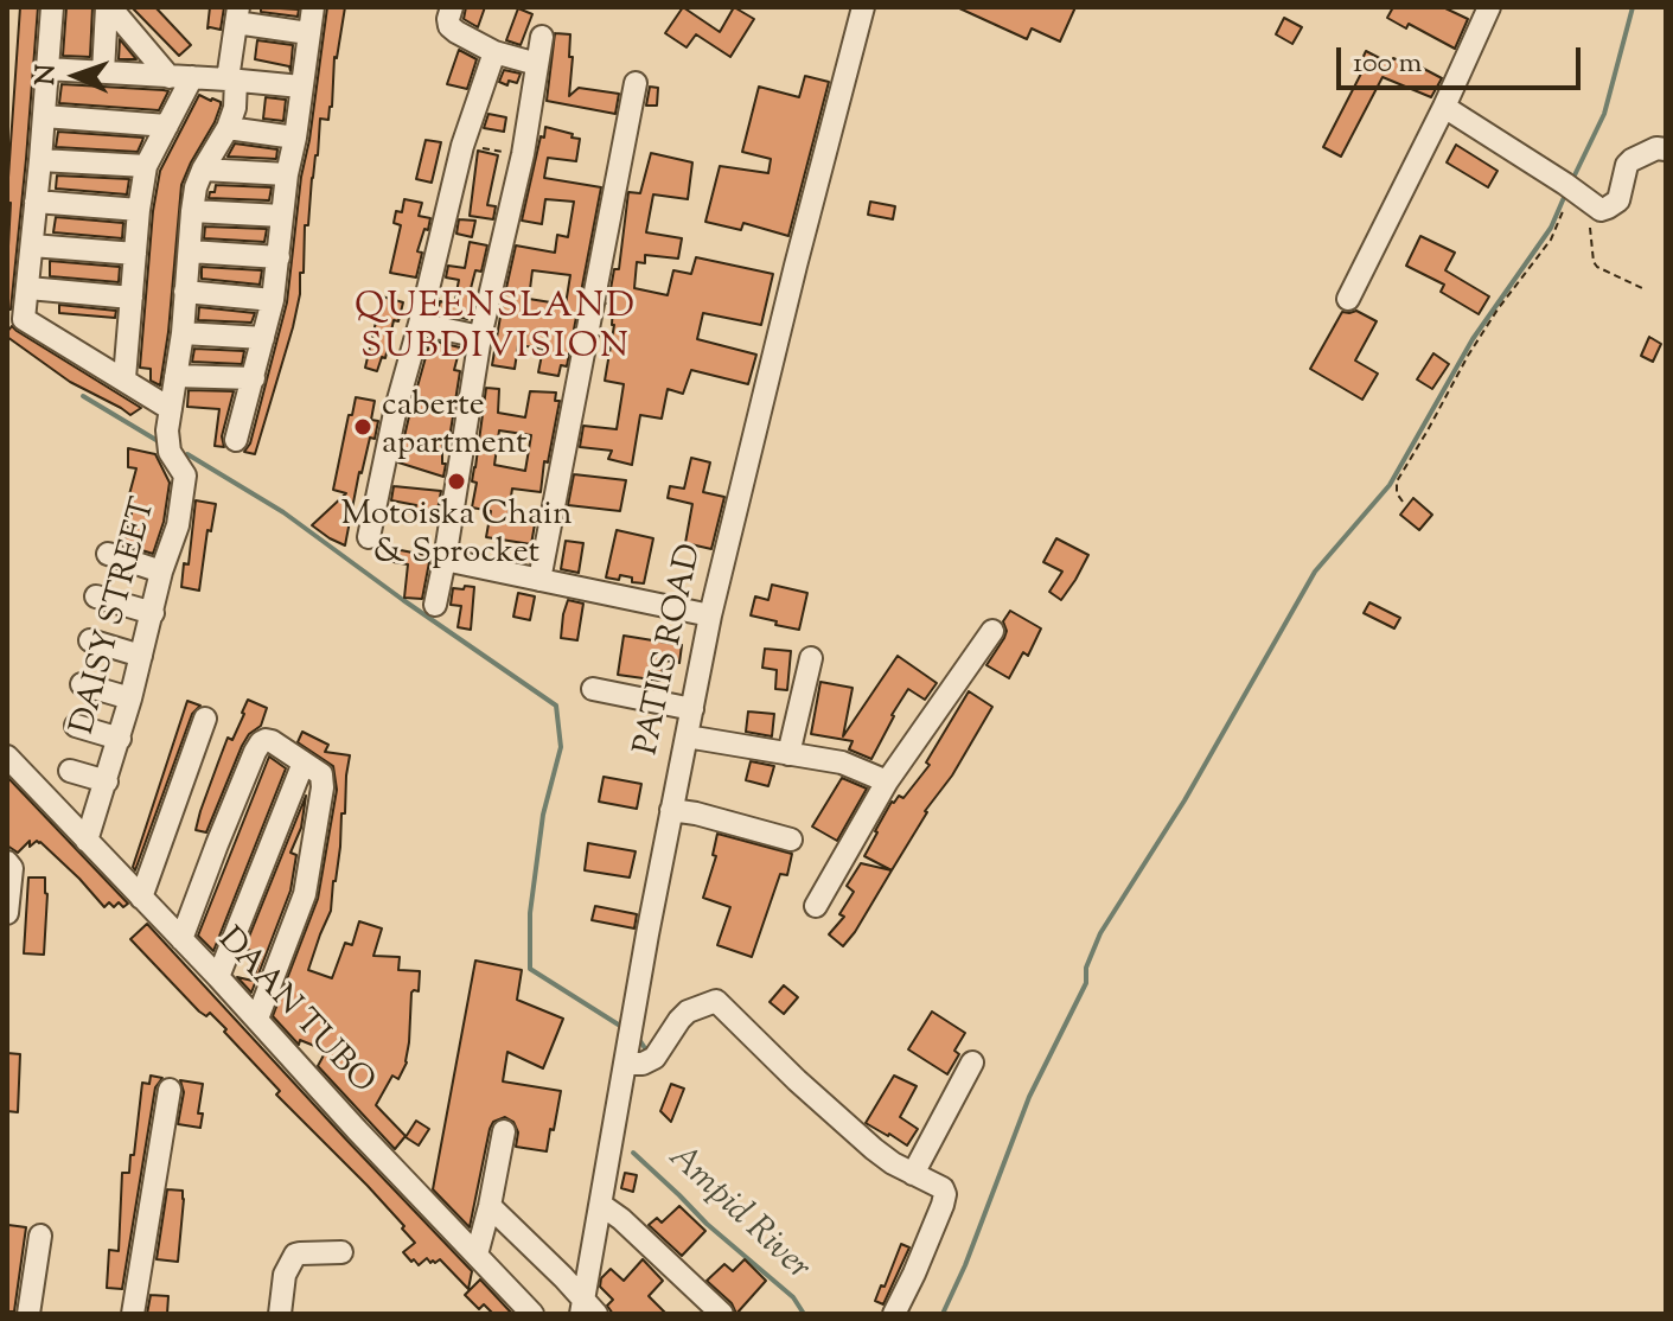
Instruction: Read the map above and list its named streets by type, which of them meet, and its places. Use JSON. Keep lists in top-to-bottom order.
{
  "streets": {
    "street": ["DAISY STREET", "PATIIS ROAD", "DAAN TUBO"]
  },
  "crossings": [
    ["DAISY STREET", "DAAN TUBO"]
  ],
  "districts": ["QUEENSLAND SUBDIVISION"],
  "water": ["Ampid River"],
  "places": ["caberte apartment", "Motoiska Chain & Sprocket"],
  "scale_bar": "100 m",
  "north": "left"
}
